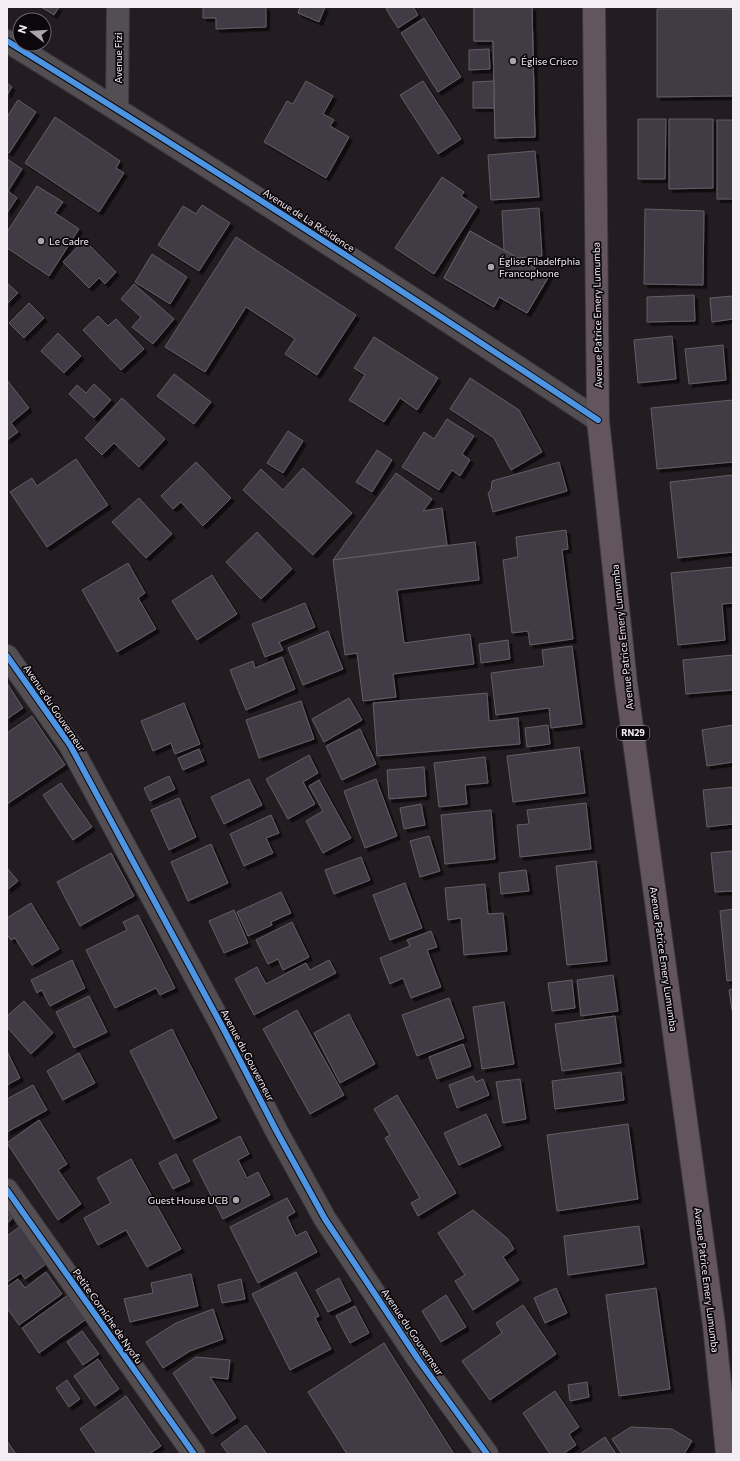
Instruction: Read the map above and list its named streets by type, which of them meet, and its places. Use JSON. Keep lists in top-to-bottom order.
{
  "streets": {
    "main road": ["Avenue Patrice Emery Lumumba", "RN29"],
    "street": [
      "Avenue Fizi",
      "Avenue de La Résidence",
      "Avenue du Gouverneur",
      "Petite Corniche de Nyofu"
    ]
  },
  "crossings": [
    ["Avenue Fizi", "Avenue de La Résidence"],
    ["Avenue de La Résidence", "Avenue Patrice Emery Lumumba"]
  ],
  "places": [
    "Église Crisco",
    "Le Cadre",
    "Église Filadelfphia Francophone",
    "Guest House UCB"
  ],
  "north": "left"
}
